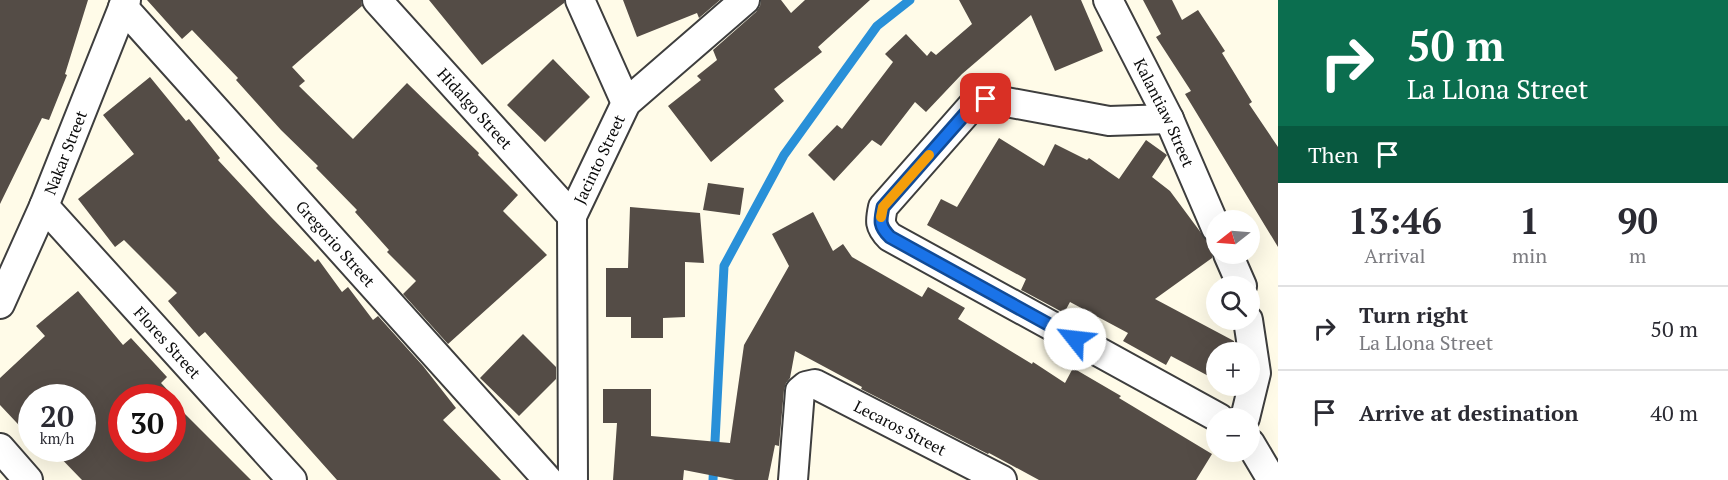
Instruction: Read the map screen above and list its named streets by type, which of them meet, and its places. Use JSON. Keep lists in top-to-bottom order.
{
  "streets": {
    "street": [
      "Hidalgo Street",
      "Kalantiaw Street",
      "Nakar Street",
      "Jacinto Street",
      "Gregorio Street",
      "Flores Street",
      "Lecaros Street"
    ]
  },
  "crossings": [
    ["Hidalgo Street", "Jacinto Street"],
    ["Nakar Street", "Gregorio Street"],
    ["Nakar Street", "Flores Street"]
  ],
  "north": "left",
  "page": {
    "turn": ["50 m", "La Llona Street"],
    "then": "Then",
    "eta": [
      "13:46",
      "Arrival",
      "1",
      "min",
      "90",
      "m"
    ],
    "map_buttons": ["+", "−"],
    "list": [
      {
        "name": "Turn right",
        "note": "La Llona Street",
        "value": "50 m"
      },
      {
        "name": "Arrive at destination",
        "value": "40 m"
      }
    ],
    "speed": "20 km/h",
    "limit": "30"
  }
}
